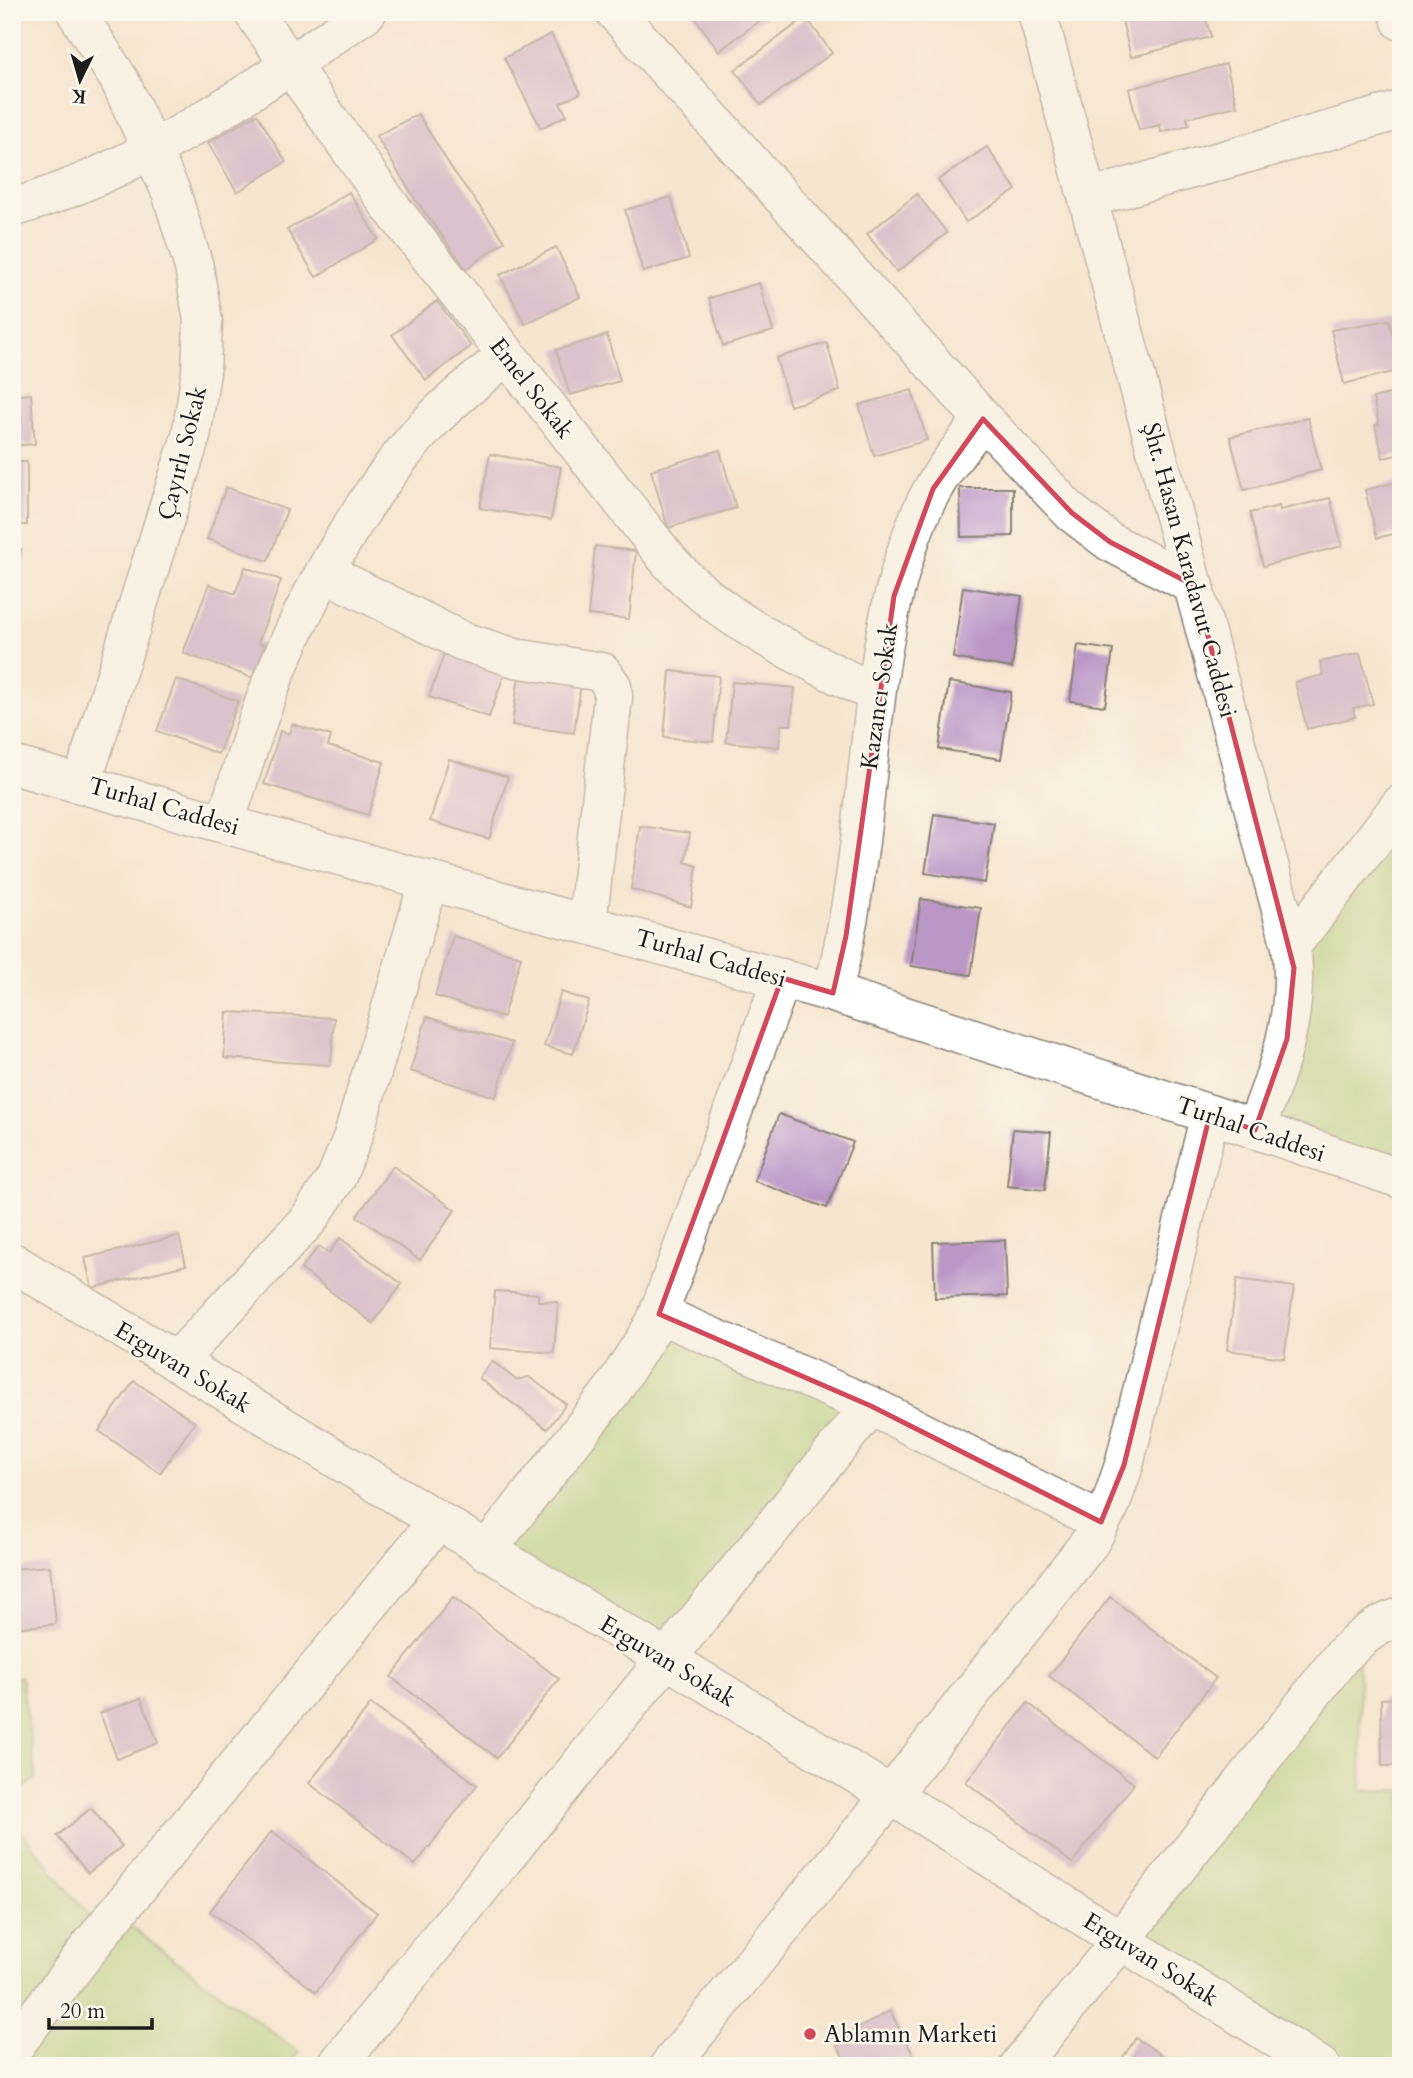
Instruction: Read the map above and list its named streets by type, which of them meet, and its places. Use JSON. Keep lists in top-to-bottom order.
{
  "streets": {
    "street": [
      "Emel Sokak",
      "Çayırlı Sokak",
      "Şht. Hasan Karadavut Caddesi",
      "Kazancı Sokak",
      "Turhal Caddesi",
      "Erguvan Sokak"
    ]
  },
  "crossings": [
    ["Emel Sokak", "Kazancı Sokak"],
    ["Çayırlı Sokak", "Turhal Caddesi"],
    ["Şht. Hasan Karadavut Caddesi", "Turhal Caddesi"],
    ["Kazancı Sokak", "Turhal Caddesi"]
  ],
  "places": ["Ablamın Marketi"],
  "scale_bar": "20 m",
  "north": "bottom"
}
